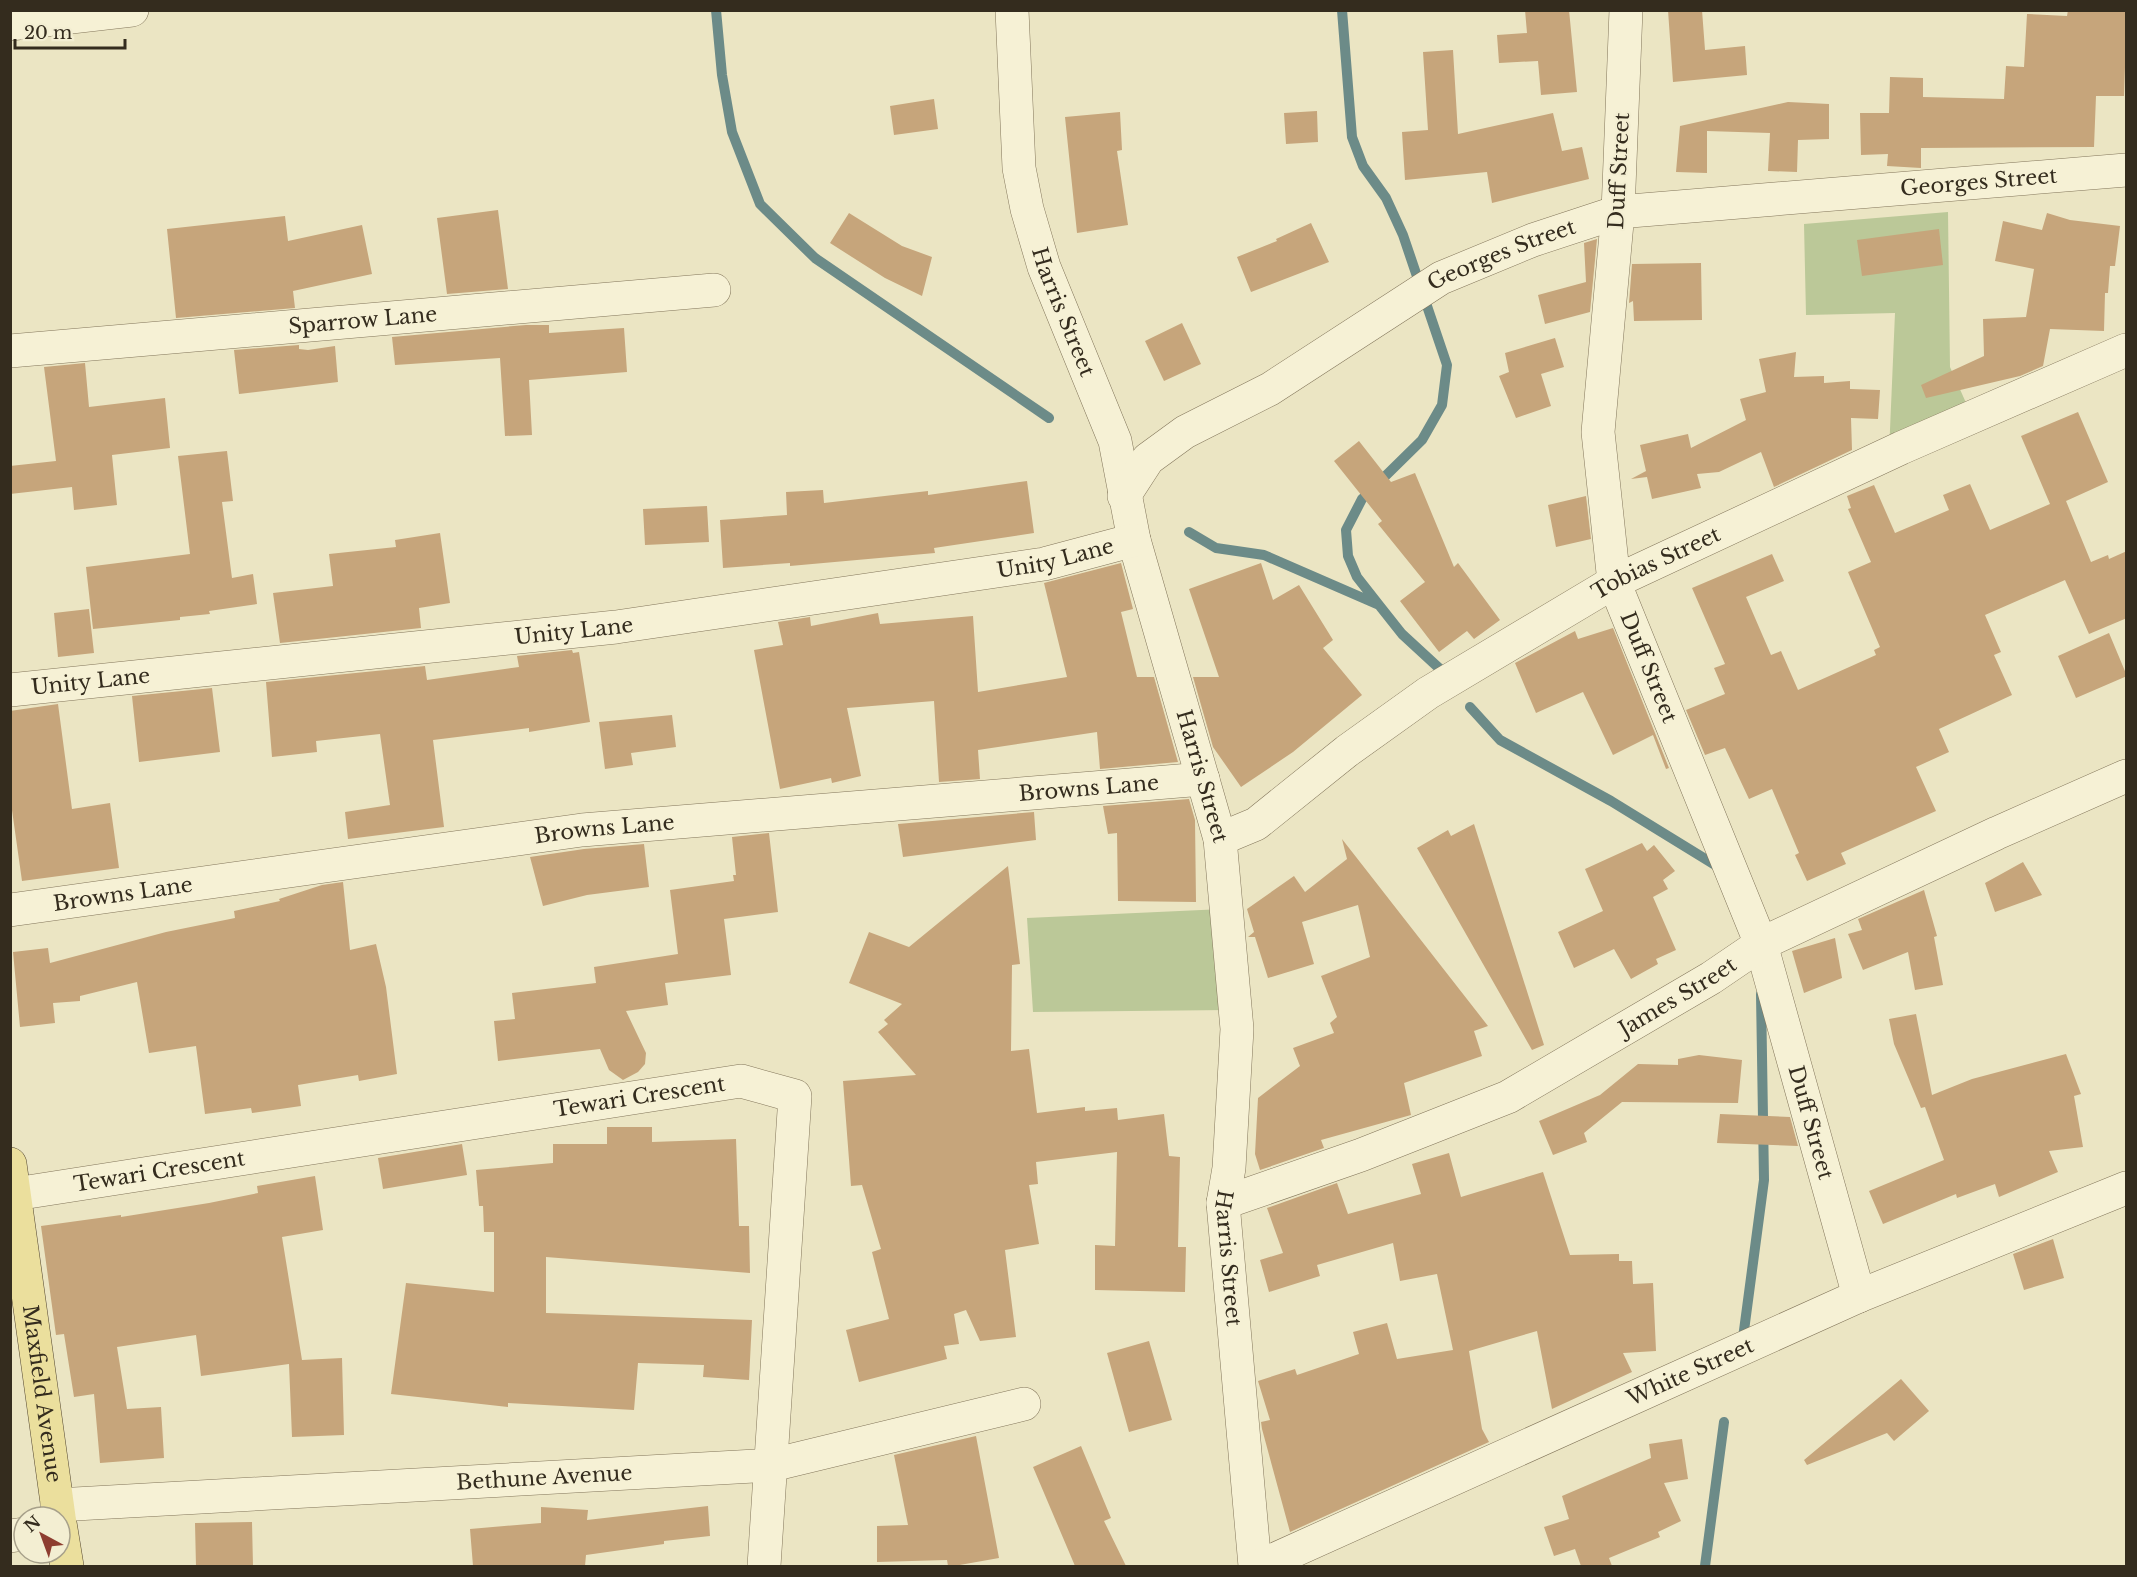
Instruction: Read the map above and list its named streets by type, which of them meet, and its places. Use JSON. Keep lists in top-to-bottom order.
{
  "streets": {
    "main road": ["Maxfield Avenue"],
    "street": [
      "Duff Street",
      "Georges Street",
      "Harris Street",
      "Sparrow Lane",
      "Unity Lane",
      "Tobias Street",
      "Browns Lane",
      "James Street",
      "Tewari Crescent",
      "White Street",
      "Bethune Avenue"
    ]
  },
  "crossings": [
    ["Duff Street", "Georges Street"],
    ["Duff Street", "Tobias Street"],
    ["Duff Street", "James Street"],
    ["Duff Street", "White Street"],
    ["Georges Street", "Harris Street"],
    ["Harris Street", "Unity Lane"],
    ["Harris Street", "Tobias Street"],
    ["Harris Street", "Browns Lane"],
    ["Harris Street", "James Street"],
    ["Tewari Crescent", "Maxfield Avenue"],
    ["Tewari Crescent", "Bethune Avenue"]
  ],
  "scale_bar": "20 m",
  "north": "top left"
}
